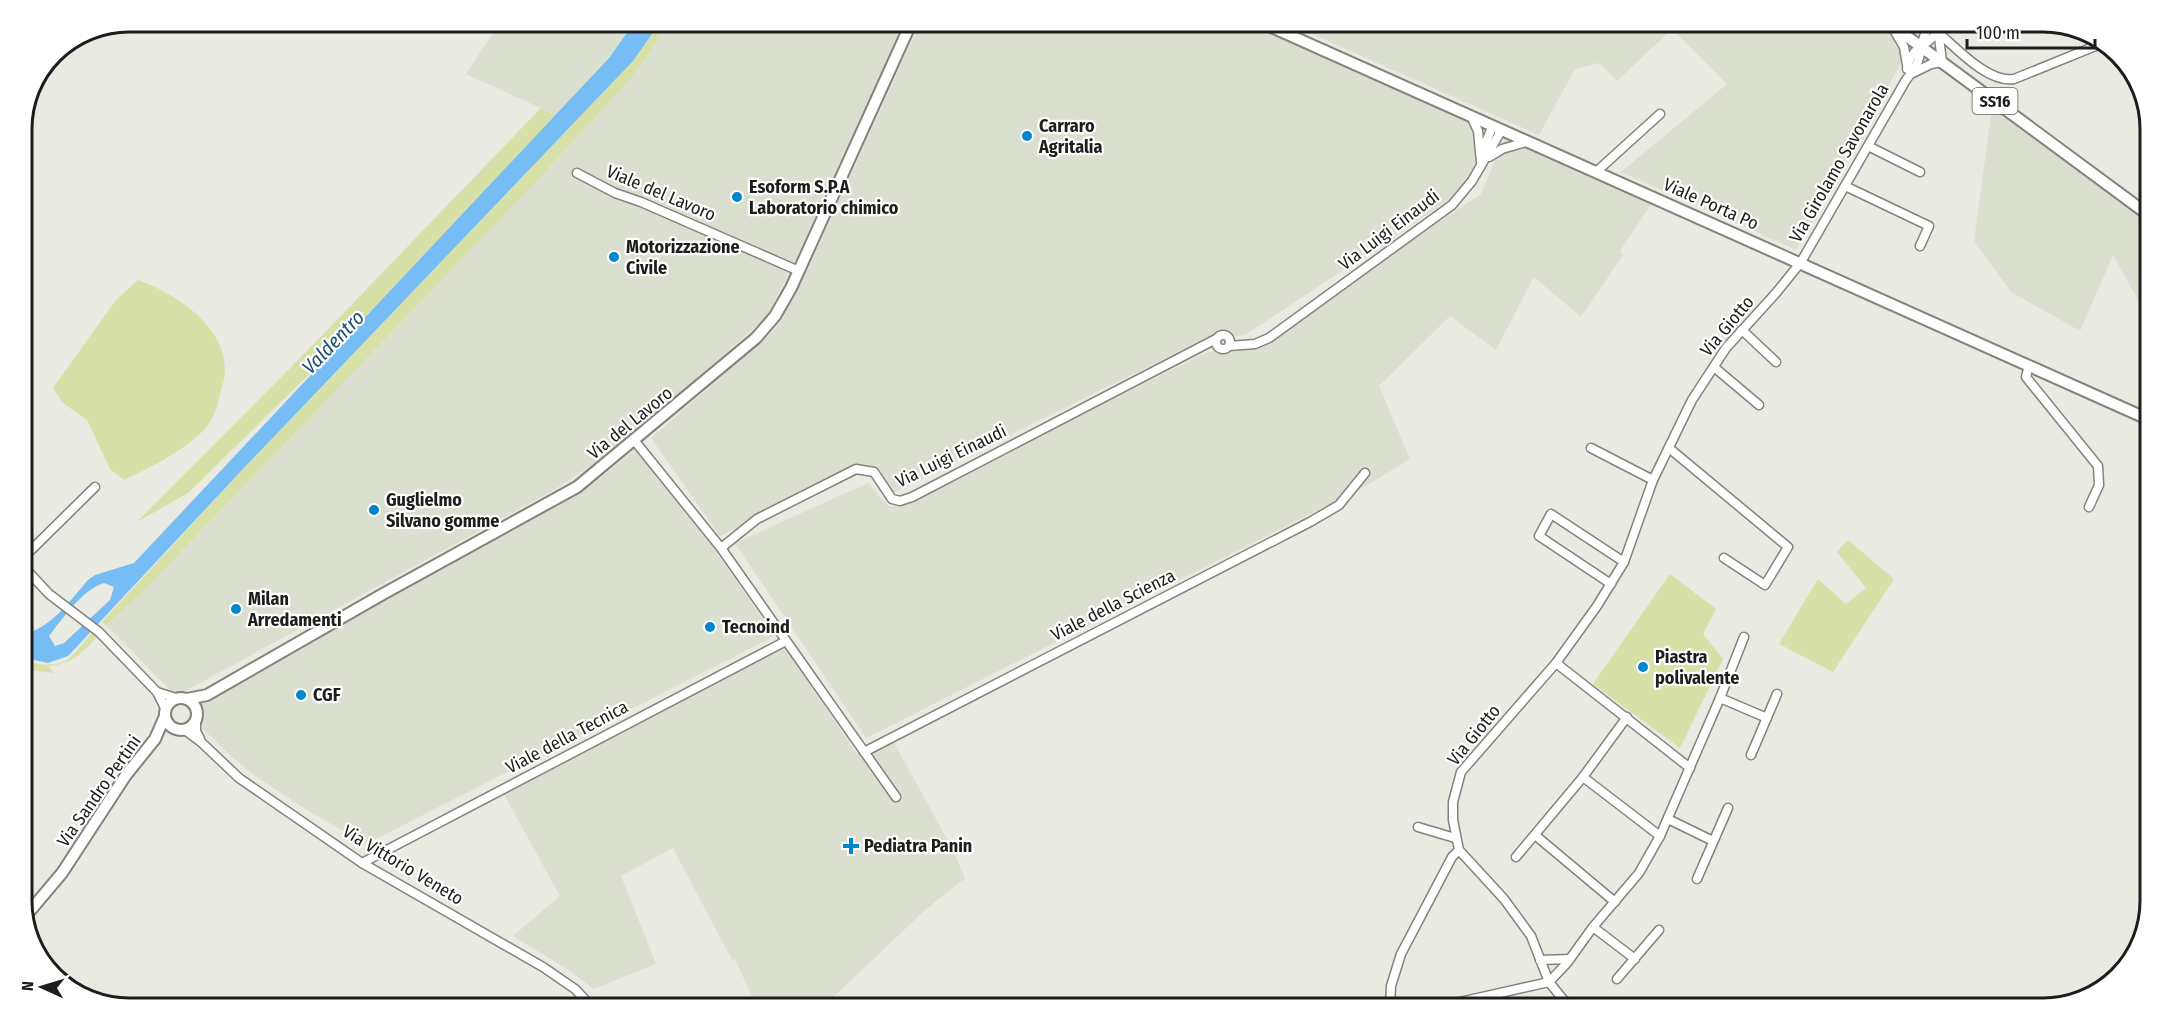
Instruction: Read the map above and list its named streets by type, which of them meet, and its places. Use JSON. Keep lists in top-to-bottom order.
{
  "streets": {
    "main road": [
      "SS16",
      "Viale Porta Po",
      "Via del Lavoro",
      "Via Sandro Pertini"
    ],
    "street": [
      "Via Girolamo Savonarola",
      "Viale del Lavoro",
      "Via Luigi Einaudi",
      "Via Giotto",
      "Viale della Scienza",
      "Viale della Tecnica",
      "Via Vittorio Veneto"
    ]
  },
  "crossings": [
    ["SS16", "Via Girolamo Savonarola"],
    ["Via Girolamo Savonarola", "Viale Porta Po"],
    ["Via Girolamo Savonarola", "Via Giotto"],
    ["Viale del Lavoro", "Via del Lavoro"],
    ["Viale Porta Po", "Via Luigi Einaudi"],
    ["Viale Porta Po", "Via Giotto"],
    ["Viale della Tecnica", "Via Vittorio Veneto"]
  ],
  "water": ["Valdentro"],
  "places": {
    "other": [
      "Carraro Agritalia",
      "Esoform S.P.A Laboratorio chimico",
      "Motorizzazione Civile",
      "Guglielmo Silvano gomme",
      "Milan Arredamenti",
      "Tecnoind",
      "Piastra polivalente",
      "CGF"
    ],
    "health": ["Pediatra Panin"]
  },
  "scale_bar": "100 m",
  "north": "left"
}
